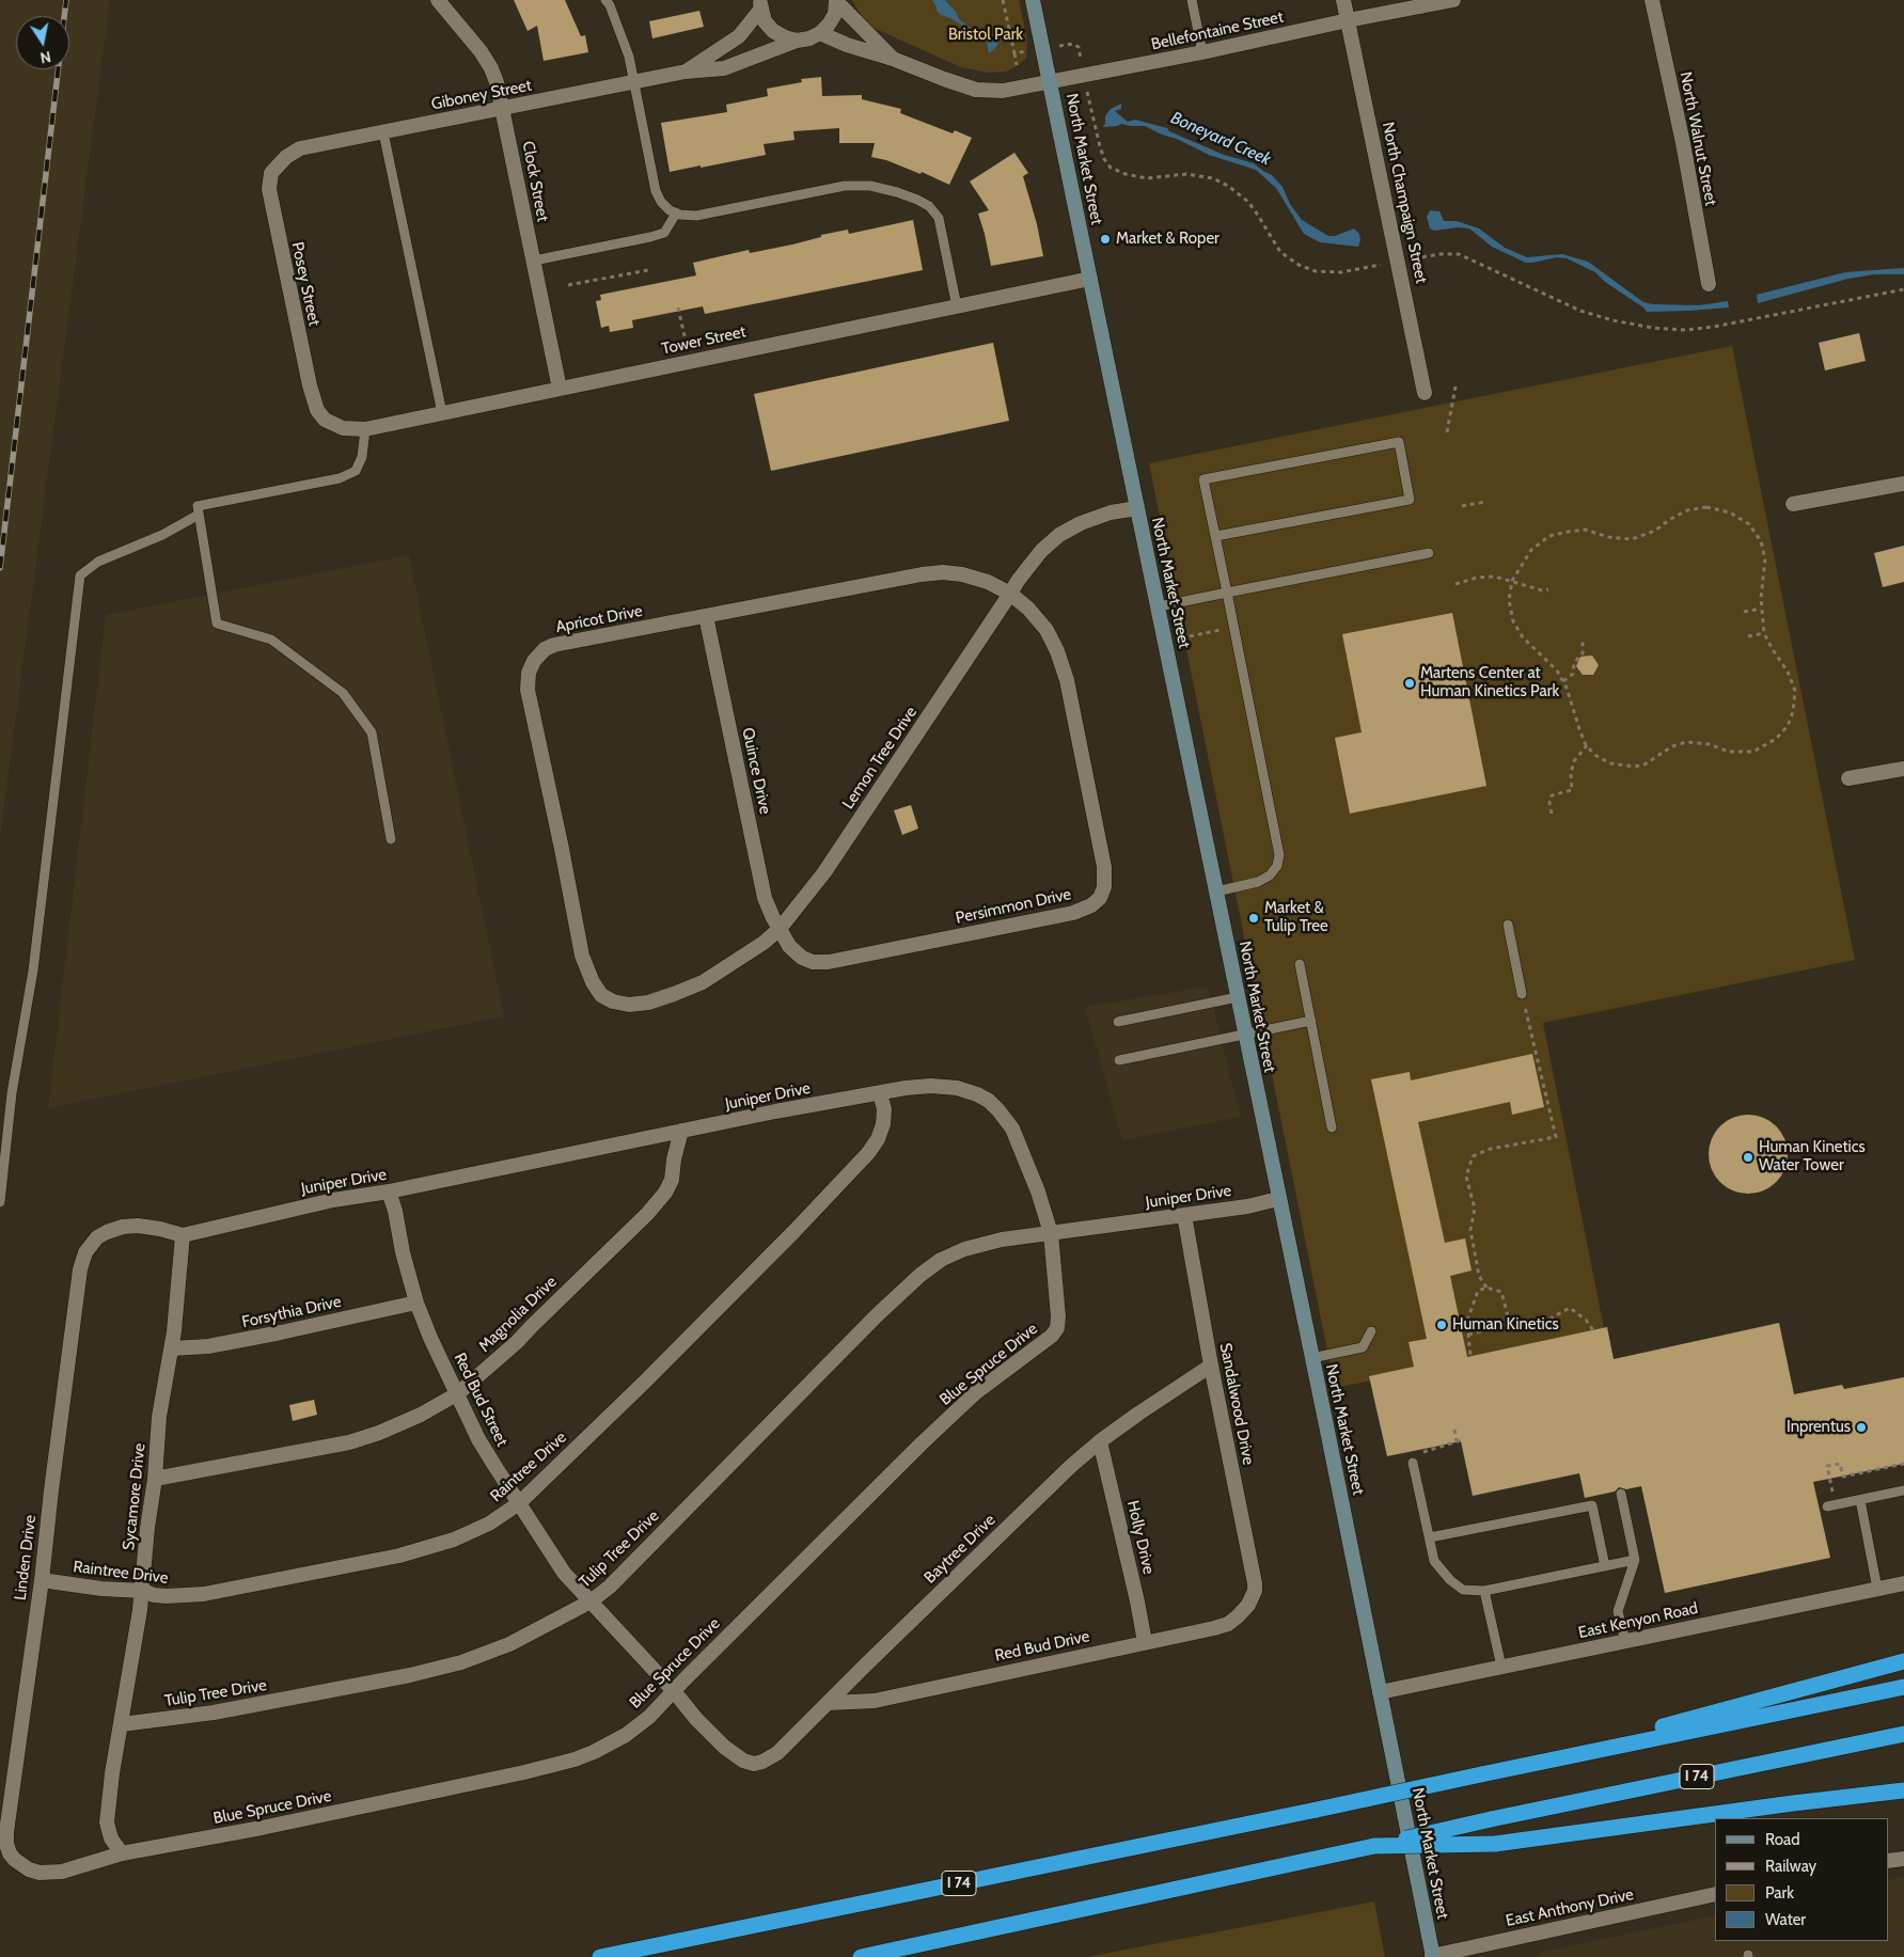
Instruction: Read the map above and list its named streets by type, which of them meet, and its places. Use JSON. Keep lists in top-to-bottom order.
{
  "streets": {
    "highway": ["I 74"],
    "main road": ["North Market Street"],
    "street": [
      "Bellefontaine Street",
      "Giboney Street",
      "North Walnut Street",
      "Clock Street",
      "North Champaign Street",
      "Posey Street",
      "Tower Street",
      "Apricot Drive",
      "Lemon Tree Drive",
      "Quince Drive",
      "Persimmon Drive",
      "Juniper Drive",
      "Forsythia Drive",
      "Magnolia Drive",
      "Blue Spruce Drive",
      "Red Bud Street",
      "Sandalwood Drive",
      "Raintree Drive",
      "Sycamore Drive",
      "Holly Drive",
      "Tulip Tree Drive",
      "Baytree Drive",
      "Linden Drive",
      "East Kenyon Road",
      "Red Bud Drive",
      "East Anthony Drive"
    ]
  },
  "crossings": [
    ["Bellefontaine Street", "Giboney Street"],
    ["Bellefontaine Street", "North Market Street"],
    ["Bellefontaine Street", "North Champaign Street"],
    ["Giboney Street", "Clock Street"],
    ["Giboney Street", "Posey Street"],
    ["North Market Street", "Tower Street"],
    ["North Market Street", "Lemon Tree Drive"],
    ["North Market Street", "Juniper Drive"],
    ["North Market Street", "East Kenyon Road"],
    ["North Market Street", "East Anthony Drive"],
    ["Clock Street", "Tower Street"],
    ["Posey Street", "Tower Street"],
    ["Apricot Drive", "Lemon Tree Drive"],
    ["Apricot Drive", "Quince Drive"],
    ["Apricot Drive", "Persimmon Drive"],
    ["Lemon Tree Drive", "Quince Drive"],
    ["Lemon Tree Drive", "Persimmon Drive"],
    ["Quince Drive", "Persimmon Drive"],
    ["Juniper Drive", "Magnolia Drive"],
    ["Juniper Drive", "Blue Spruce Drive"],
    ["Juniper Drive", "Red Bud Street"],
    ["Juniper Drive", "Sandalwood Drive"],
    ["Juniper Drive", "Raintree Drive"],
    ["Juniper Drive", "Sycamore Drive"],
    ["Juniper Drive", "Tulip Tree Drive"],
    ["Juniper Drive", "Linden Drive"],
    ["Forsythia Drive", "Red Bud Street"],
    ["Forsythia Drive", "Sycamore Drive"],
    ["Magnolia Drive", "Red Bud Street"],
    ["Magnolia Drive", "Sycamore Drive"],
    ["Blue Spruce Drive", "Red Bud Street"],
    ["Blue Spruce Drive", "Sycamore Drive"],
    ["Blue Spruce Drive", "Tulip Tree Drive"],
    ["Blue Spruce Drive", "Linden Drive"],
    ["Red Bud Street", "Raintree Drive"],
    ["Red Bud Street", "Tulip Tree Drive"],
    ["Red Bud Street", "Baytree Drive"],
    ["Sandalwood Drive", "Baytree Drive"],
    ["Sandalwood Drive", "Red Bud Drive"],
    ["Raintree Drive", "Sycamore Drive"],
    ["Raintree Drive", "Linden Drive"],
    ["Sycamore Drive", "Tulip Tree Drive"],
    ["Sycamore Drive", "Linden Drive"],
    ["Holly Drive", "Baytree Drive"],
    ["Holly Drive", "Red Bud Drive"],
    ["Baytree Drive", "Red Bud Drive"]
  ],
  "water": ["Boneyard Creek"],
  "parks": ["Bristol Park"],
  "places": [
    "Market & Roper",
    "Martens Center at Human Kinetics Park",
    "Market & Tulip Tree",
    "Human Kinetics Water Tower",
    "Human Kinetics",
    "Inprentus"
  ],
  "legend": [
    "Road",
    "Railway",
    "Park",
    "Water"
  ],
  "north": "bottom"
}
